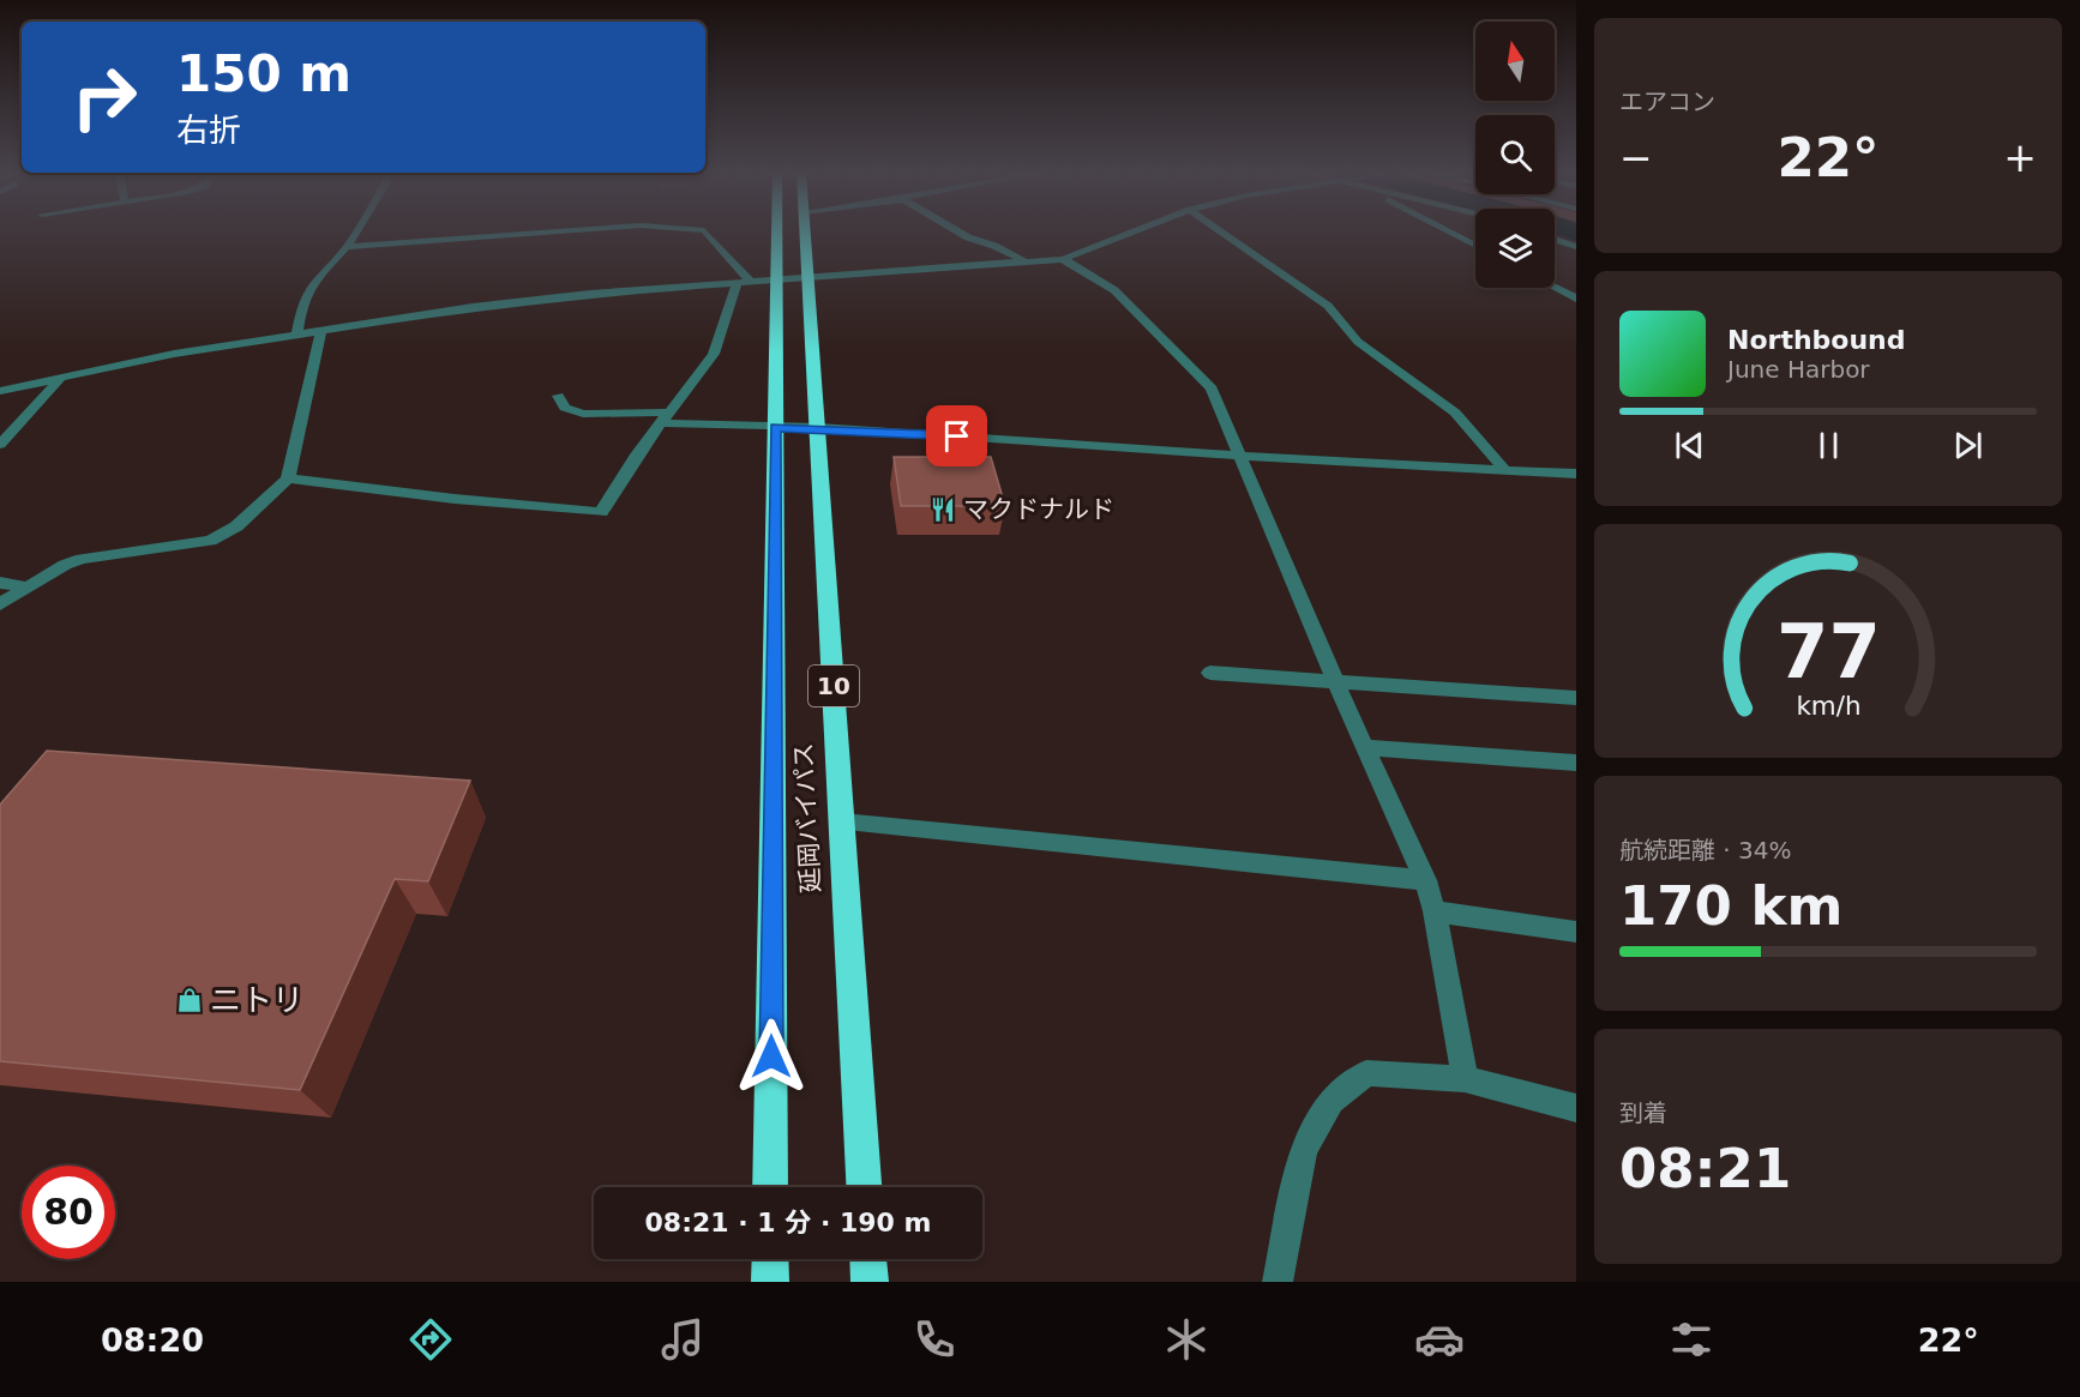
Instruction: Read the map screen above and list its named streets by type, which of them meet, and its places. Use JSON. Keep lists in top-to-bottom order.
{
  "streets": {
    "highway": ["10", "延岡バイパス"]
  },
  "places": {
    "restaurant": ["マクドナルド"],
    "shop": ["ニトリ"]
  },
  "north": "top",
  "page": {
    "tile": [
      "エアコン",
      ["航続距離 · 34%", "170 km"],
      ["到着", "08:21"]
    ],
    "turn": ["150 m", "右折"],
    "heat": ["−", "22°", "+"],
    "song": ["Northbound", "June Harbor"],
    "limit": "80",
    "trip": "08:21 · 1 分 · 190 m",
    "tabs": ["08:20", "22°"],
    "gauge": ["77", "km/h"]
  }
}
